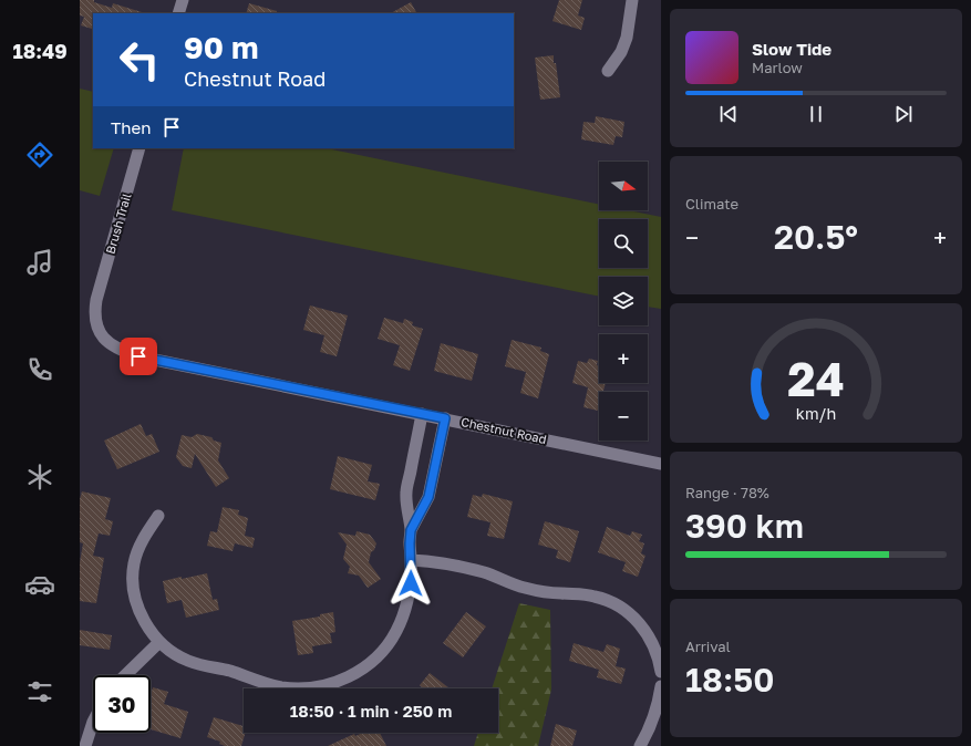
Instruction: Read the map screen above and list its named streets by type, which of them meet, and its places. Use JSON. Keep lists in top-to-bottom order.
{
  "streets": {
    "street": ["Brush Trail", "Chestnut Road"]
  },
  "crossings": [
    ["Brush Trail", "Chestnut Road"]
  ],
  "north": "right",
  "page": {
    "tabs": "18:49",
    "turn": ["90 m", "Chestnut Road"],
    "song": ["Slow Tide", "Marlow"],
    "then": "Then",
    "tile": [
      "Climate",
      ["Range · 78%", "390 km"],
      ["Arrival", "18:50"]
    ],
    "map_buttons": ["+", "−"],
    "heat": ["−", "20.5°", "+"],
    "limit": "30",
    "trip": "18:50 · 1 min · 250 m",
    "gauge": ["24", "km/h"]
  }
}
